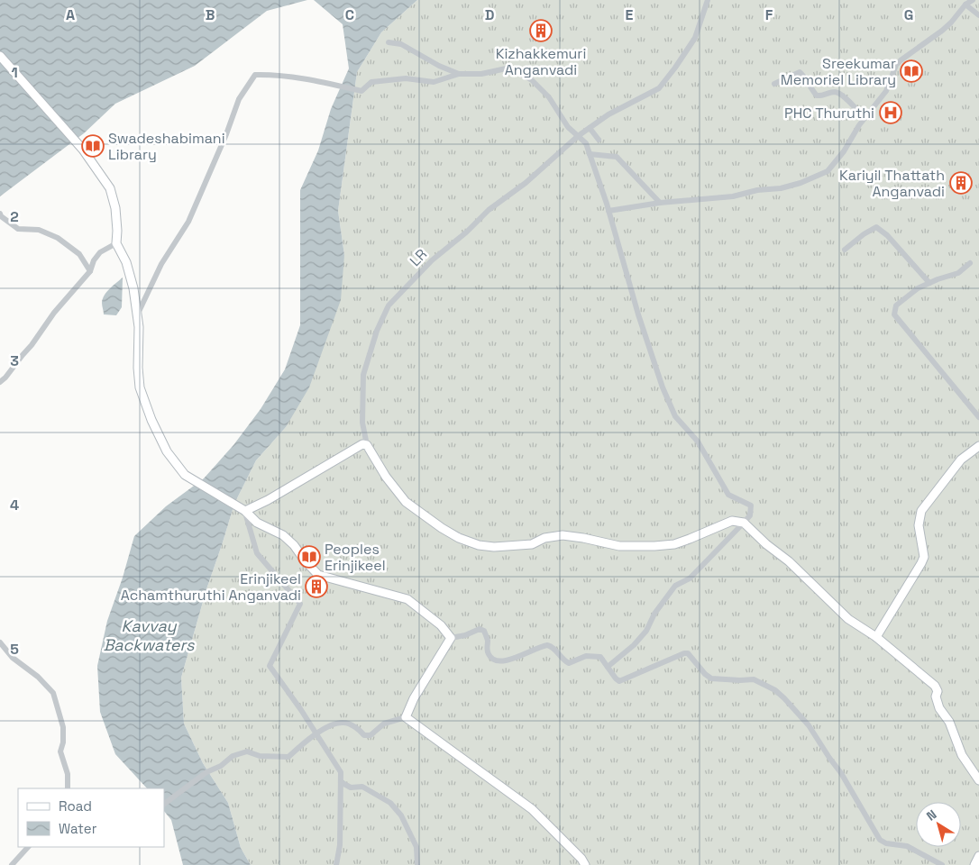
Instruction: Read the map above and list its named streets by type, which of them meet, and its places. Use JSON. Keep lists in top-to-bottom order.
{
  "streets": {
    "street": ["LR"]
  },
  "water": ["Kavvay Backwaters"],
  "places": {
    "building": ["Kizhakkemuri Anganvadi", "Kariyil Thattath Anganvadi", "Erinjikeel Achamthuruthi Anganvadi"],
    "library": ["Sreekumar Memoriel Library", "Swadeshabimani Library", "Peoples Erinjikeel"],
    "hospital": ["PHC Thuruthi"]
  },
  "legend": ["Road", "Water"],
  "north": "top left",
  "grid": {
    "columns": [
      "A",
      "B",
      "C",
      "D",
      "E",
      "F",
      "G"
    ],
    "rows": [
      "1",
      "2",
      "3",
      "4",
      "5"
    ]
  }
}
